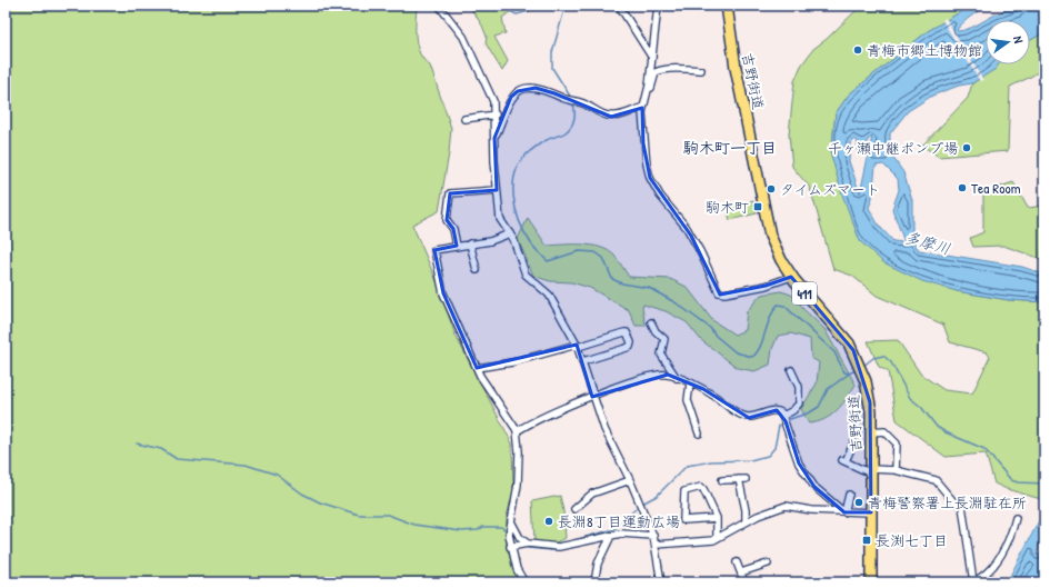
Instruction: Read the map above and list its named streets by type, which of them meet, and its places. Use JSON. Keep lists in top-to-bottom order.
{
  "streets": {
    "highway": ["吉野街道", "411"]
  },
  "districts": ["駒木町一丁目"],
  "water": ["多摩川"],
  "places": {
    "other": [
      "青梅市郷土博物館",
      "千ヶ瀬中継ポンプ場",
      "Tea Room",
      "タイムズマート",
      "青梅警察署上長淵駐在所",
      "長淵8丁目運動広場"
    ],
    "transit": ["駒木町", "長渕七丁目"]
  },
  "north": "right"
}
